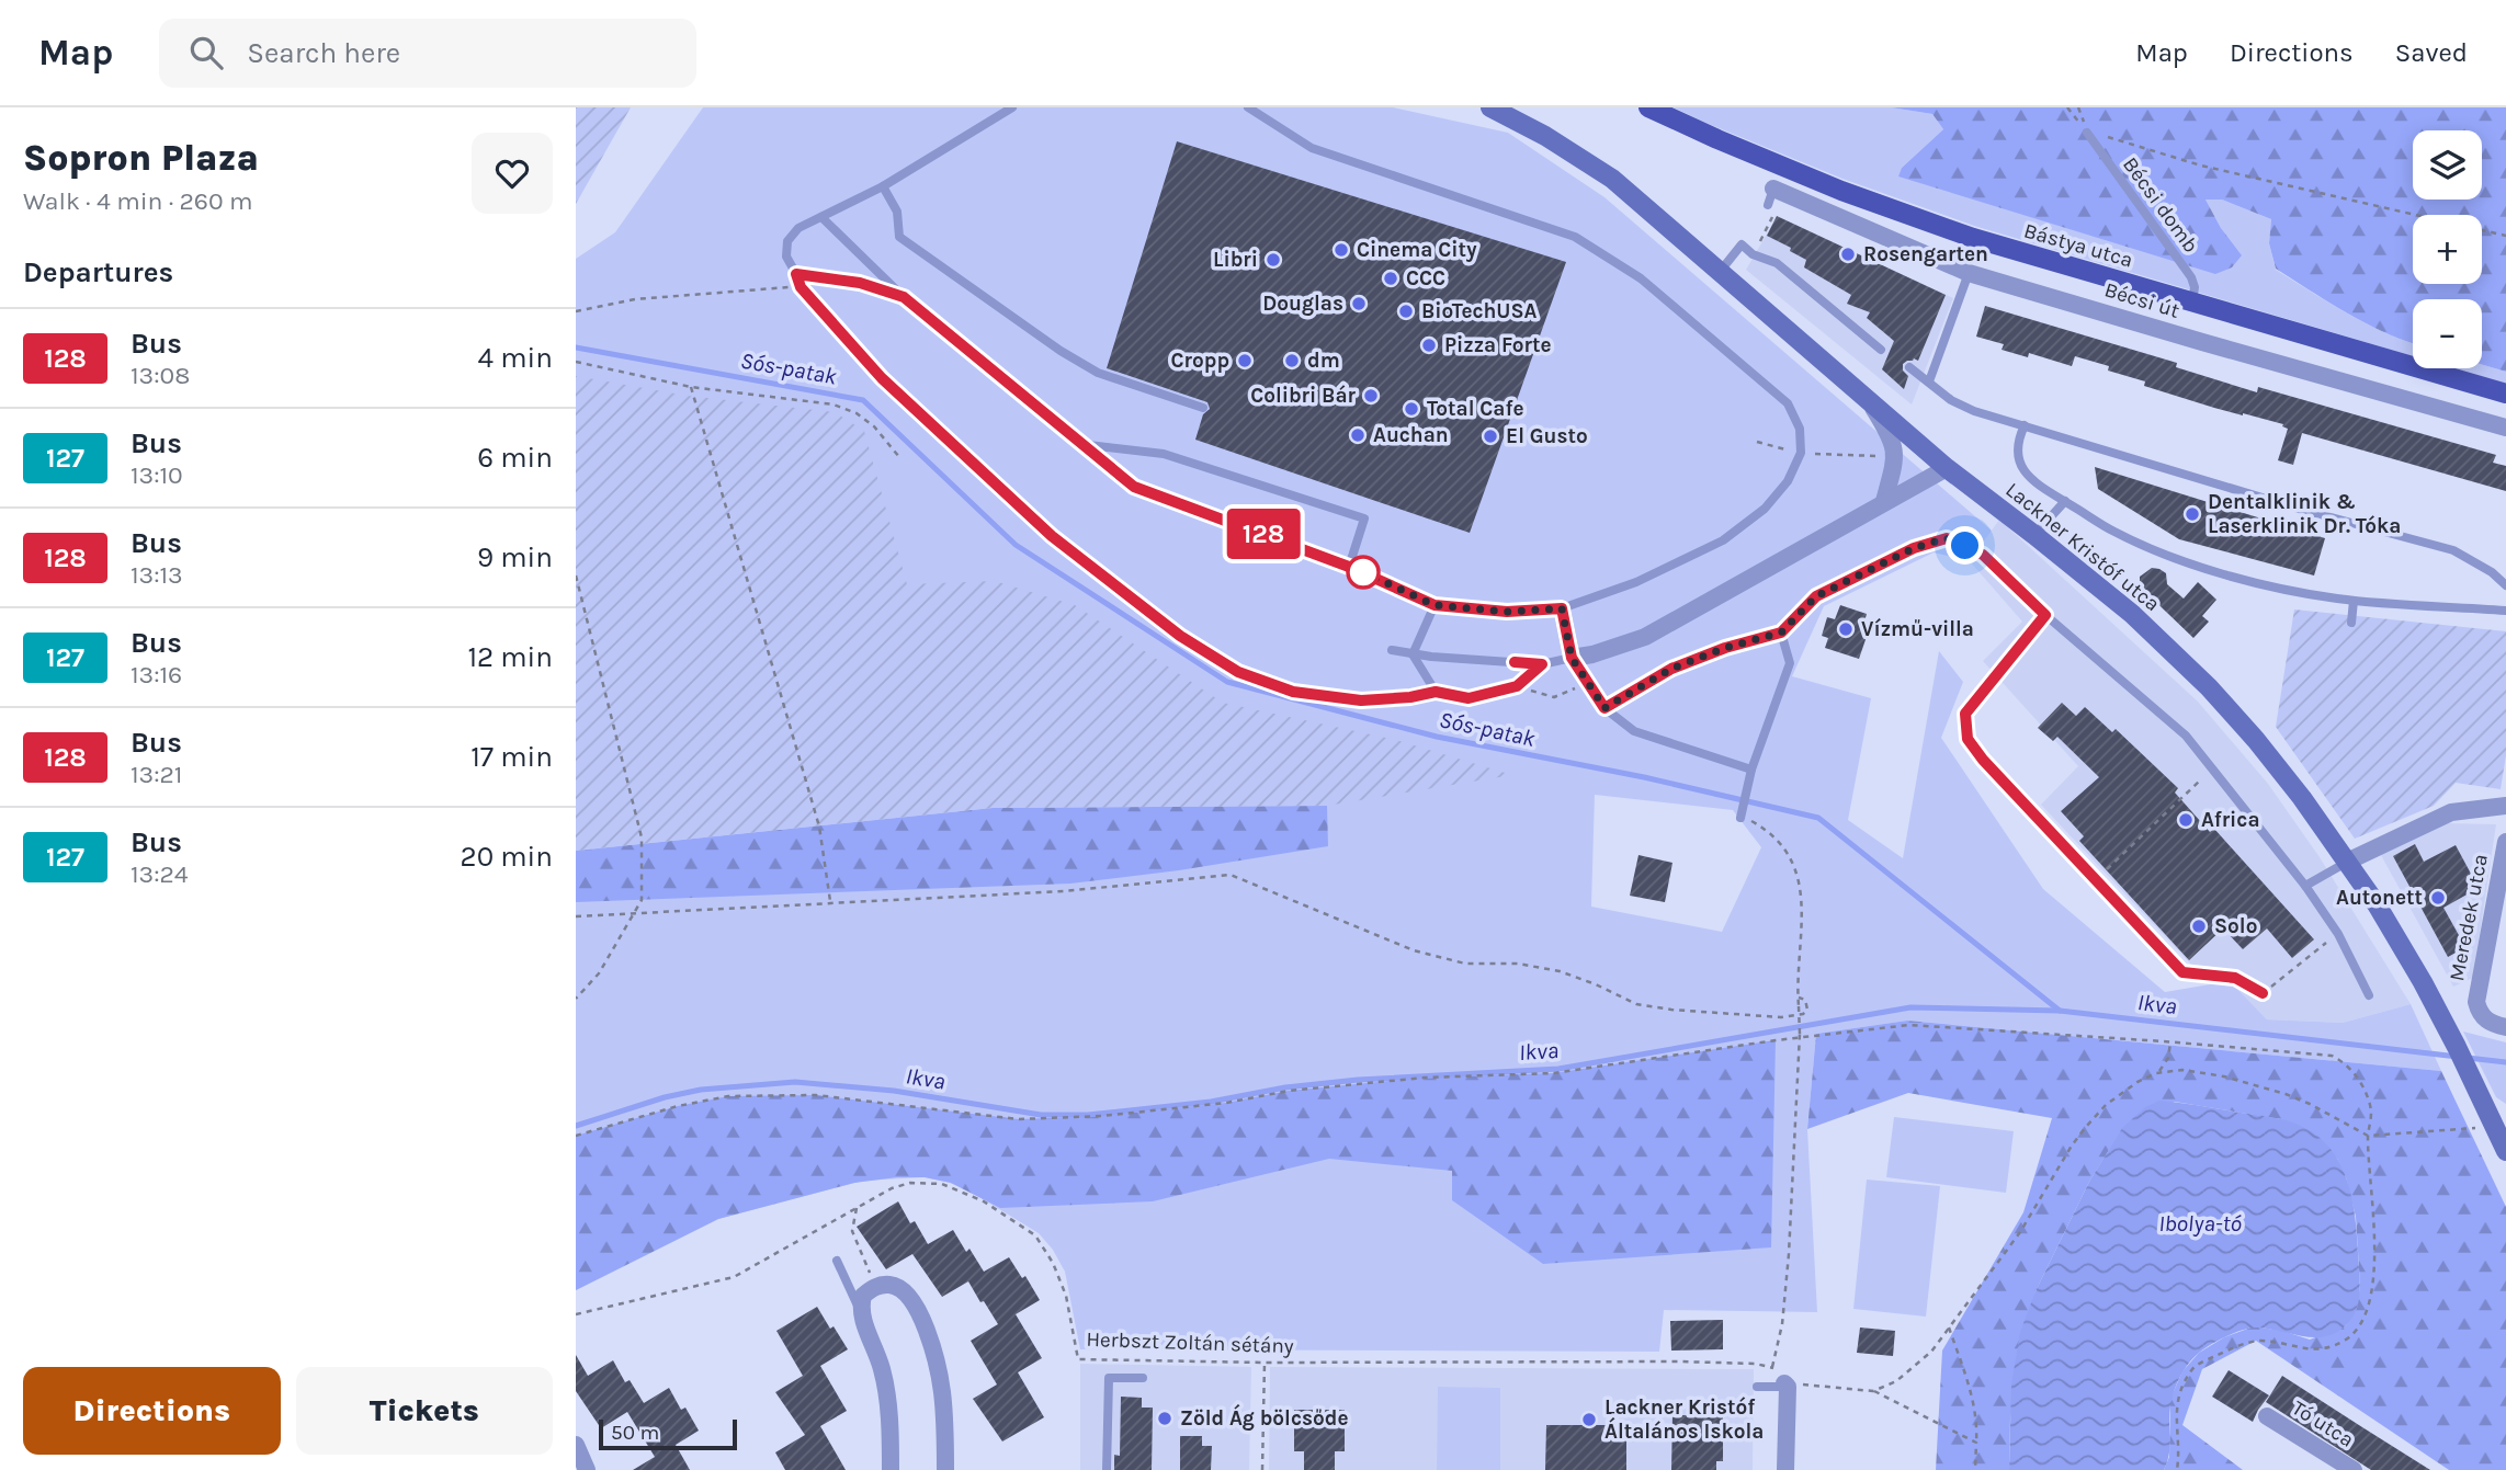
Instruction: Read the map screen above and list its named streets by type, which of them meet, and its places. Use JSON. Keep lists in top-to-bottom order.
{
  "streets": {
    "main road": ["Bástya utca"],
    "street": [
      "Bécsi út",
      "Lackner Kristóf utca",
      "Meredek utca",
      "Tó utca"
    ],
    "lane": ["Bécsi domb"],
    "path": ["Herbszt Zoltán sétány"]
  },
  "crossings": [
    ["Bécsi domb", "Bástya utca"]
  ],
  "water": ["Sós-patak", "Ikva", "Ibolya-tó"],
  "places": [
    "Cinema City",
    "Rosengarten",
    "Libri",
    "CCC",
    "Douglas",
    "BioTechUSA",
    "Pizza Forte",
    "Cropp",
    "dm",
    "Colibri Bár",
    "Total Cafe",
    "Auchan",
    "El Gusto",
    "Dentalklinik & Laserklinik Dr. Tóka",
    "Vízmű-villa",
    "Africa",
    "Autonett",
    "Solo",
    "Zöld Ág bölcsőde",
    "Lackner Kristóf Általános Iskola"
  ],
  "lines": ["bus line 128"],
  "scale_bar": "50 m",
  "page": {
    "header": "Map",
    "search": "Search here",
    "nav": ["Map", "Directions", "Saved"],
    "heading": [
      ["Sopron Plaza", "Walk · 4 min · 260 m"],
      "Departures"
    ],
    "on_map": "128",
    "map_buttons": ["+", "−"],
    "list": [
      {
        "mark": "128",
        "name": "Bus",
        "note": "13:08",
        "value": "4 min"
      },
      {
        "mark": "127",
        "name": "Bus",
        "note": "13:10",
        "value": "6 min"
      },
      {
        "mark": "128",
        "name": "Bus",
        "note": "13:13",
        "value": "9 min"
      },
      {
        "mark": "127",
        "name": "Bus",
        "note": "13:16",
        "value": "12 min"
      },
      {
        "mark": "128",
        "name": "Bus",
        "note": "13:21",
        "value": "17 min"
      },
      {
        "mark": "127",
        "name": "Bus",
        "note": "13:24",
        "value": "20 min"
      }
    ],
    "buttons": ["Directions", "Tickets"],
    "scale": "50 m"
  }
}
